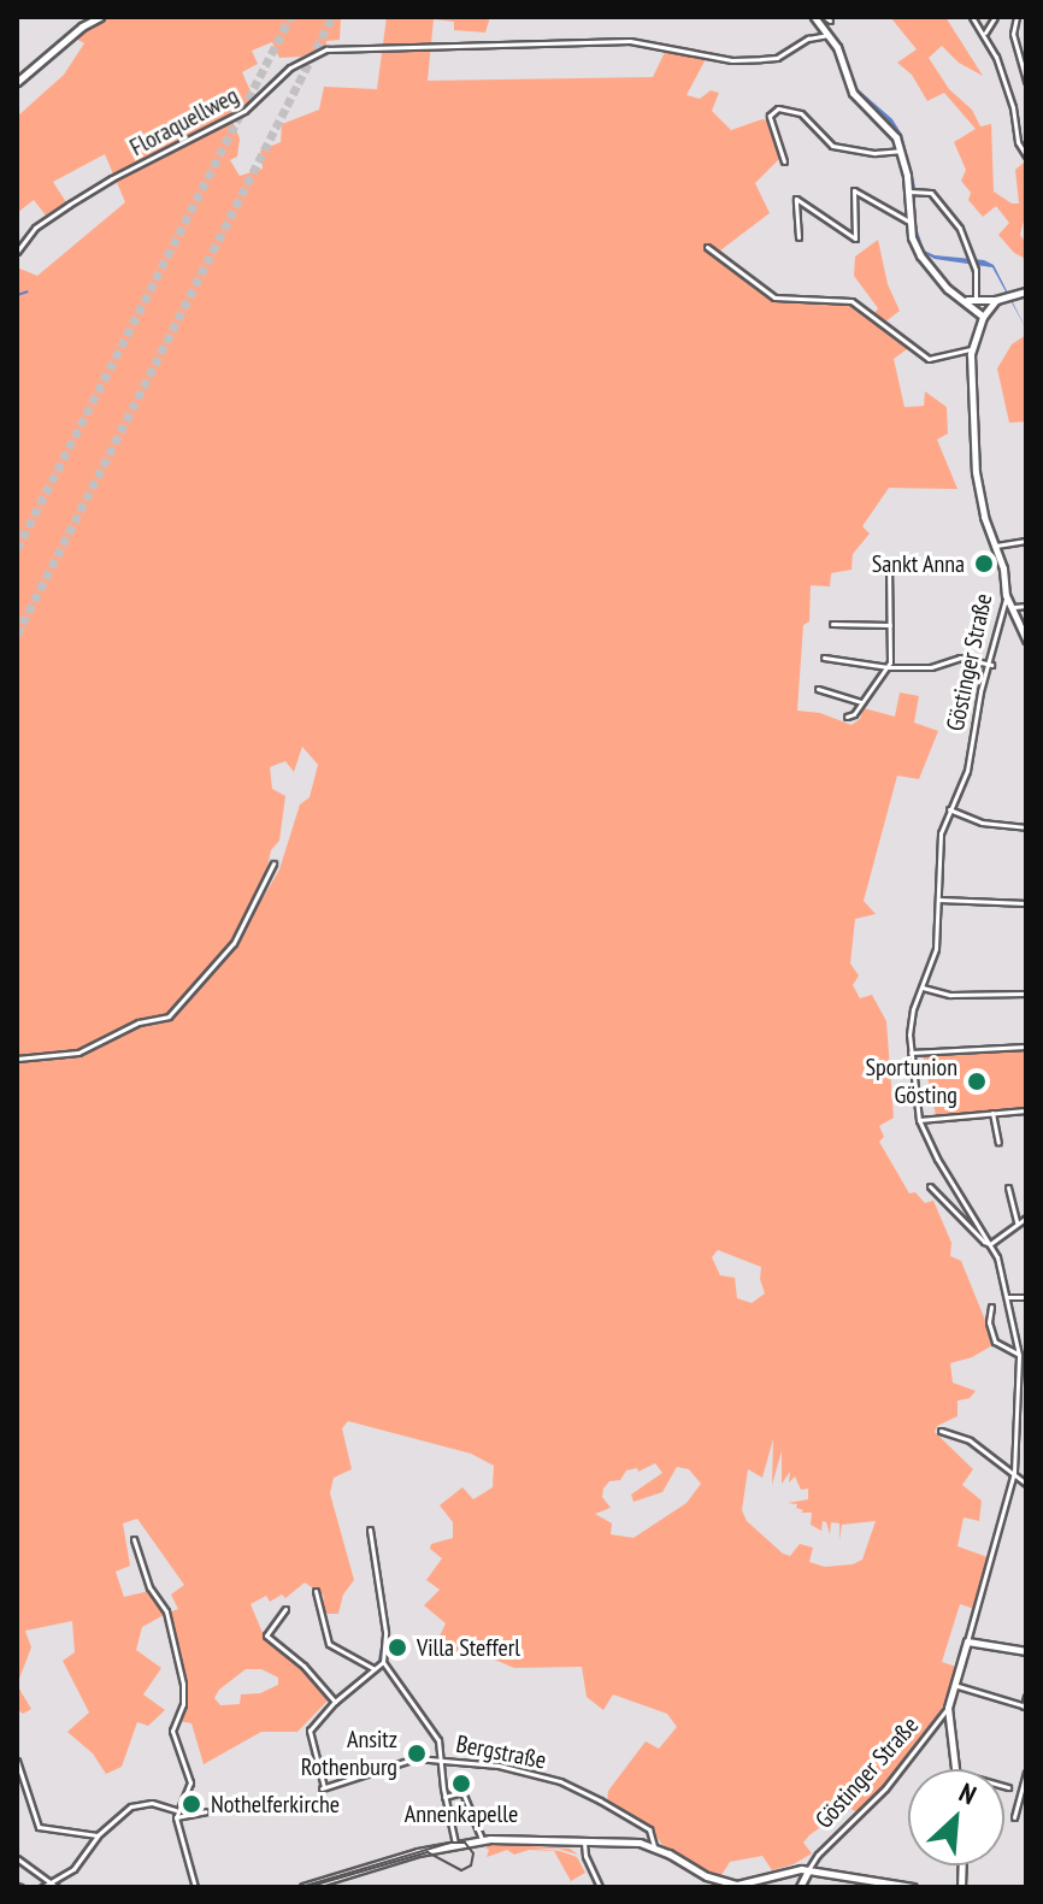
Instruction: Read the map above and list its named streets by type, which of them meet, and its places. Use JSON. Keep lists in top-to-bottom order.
{
  "streets": {
    "main road": ["Göstinger Straße"],
    "street": ["Floraquellweg", "Bergstraße"]
  },
  "places": [
    "Sankt Anna",
    "Sportunion Gösting",
    "Villa Stefferl",
    "Ansitz Rothenburg",
    "Annenkapelle",
    "Nothelferkirche"
  ],
  "north": "top right"
}
